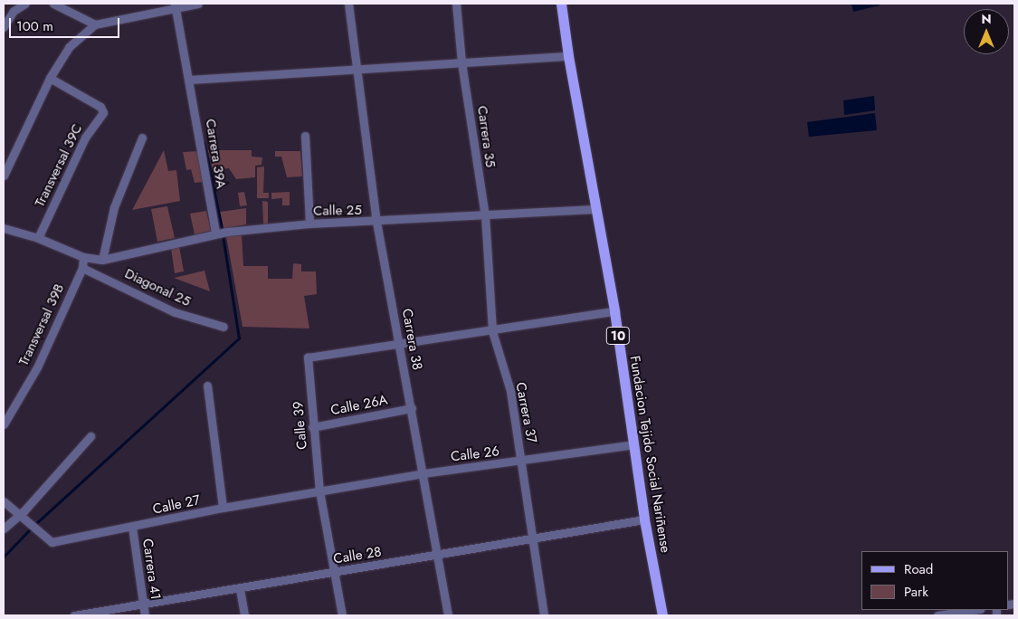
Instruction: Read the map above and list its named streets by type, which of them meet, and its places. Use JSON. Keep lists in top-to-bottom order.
{
  "streets": {
    "main road": ["10", "Fundacion Tejido Social Nariñense"],
    "street": [
      "Carrera 35",
      "Carrera 39A",
      "Transversal 39C",
      "Calle 25",
      "Diagonal 25",
      "Transversal 39B",
      "Carrera 38",
      "Calle 26A",
      "Carrera 37",
      "Calle 39",
      "Calle 26",
      "Calle 27",
      "Calle 28",
      "Carrera 41"
    ]
  },
  "crossings": [
    ["Carrera 35", "Calle 25"],
    ["Carrera 35", "Carrera 37"],
    ["Carrera 39A", "Calle 25"],
    ["Calle 25", "Transversal 39B"],
    ["Calle 25", "Carrera 38"],
    ["Calle 25", "Carrera 37"],
    ["Calle 25", "Fundacion Tejido Social Nariñense"],
    ["Diagonal 25", "Transversal 39B"],
    ["10", "Fundacion Tejido Social Nariñense"],
    ["Carrera 38", "Calle 26A"],
    ["Carrera 38", "Calle 39"],
    ["Carrera 38", "Calle 26"],
    ["Carrera 38", "Calle 28"],
    ["Calle 26A", "Calle 39"],
    ["Carrera 37", "Calle 26"],
    ["Carrera 37", "Calle 28"],
    ["Calle 39", "Calle 26"],
    ["Calle 39", "Calle 27"],
    ["Calle 39", "Calle 28"],
    ["Calle 26", "Fundacion Tejido Social Nariñense"],
    ["Calle 26", "Calle 27"],
    ["Fundacion Tejido Social Nariñense", "Calle 28"],
    ["Calle 27", "Carrera 41"],
    ["Calle 28", "Carrera 41"]
  ],
  "legend": ["Road", "Park"],
  "scale_bar": "100 m",
  "north": "top"
}
